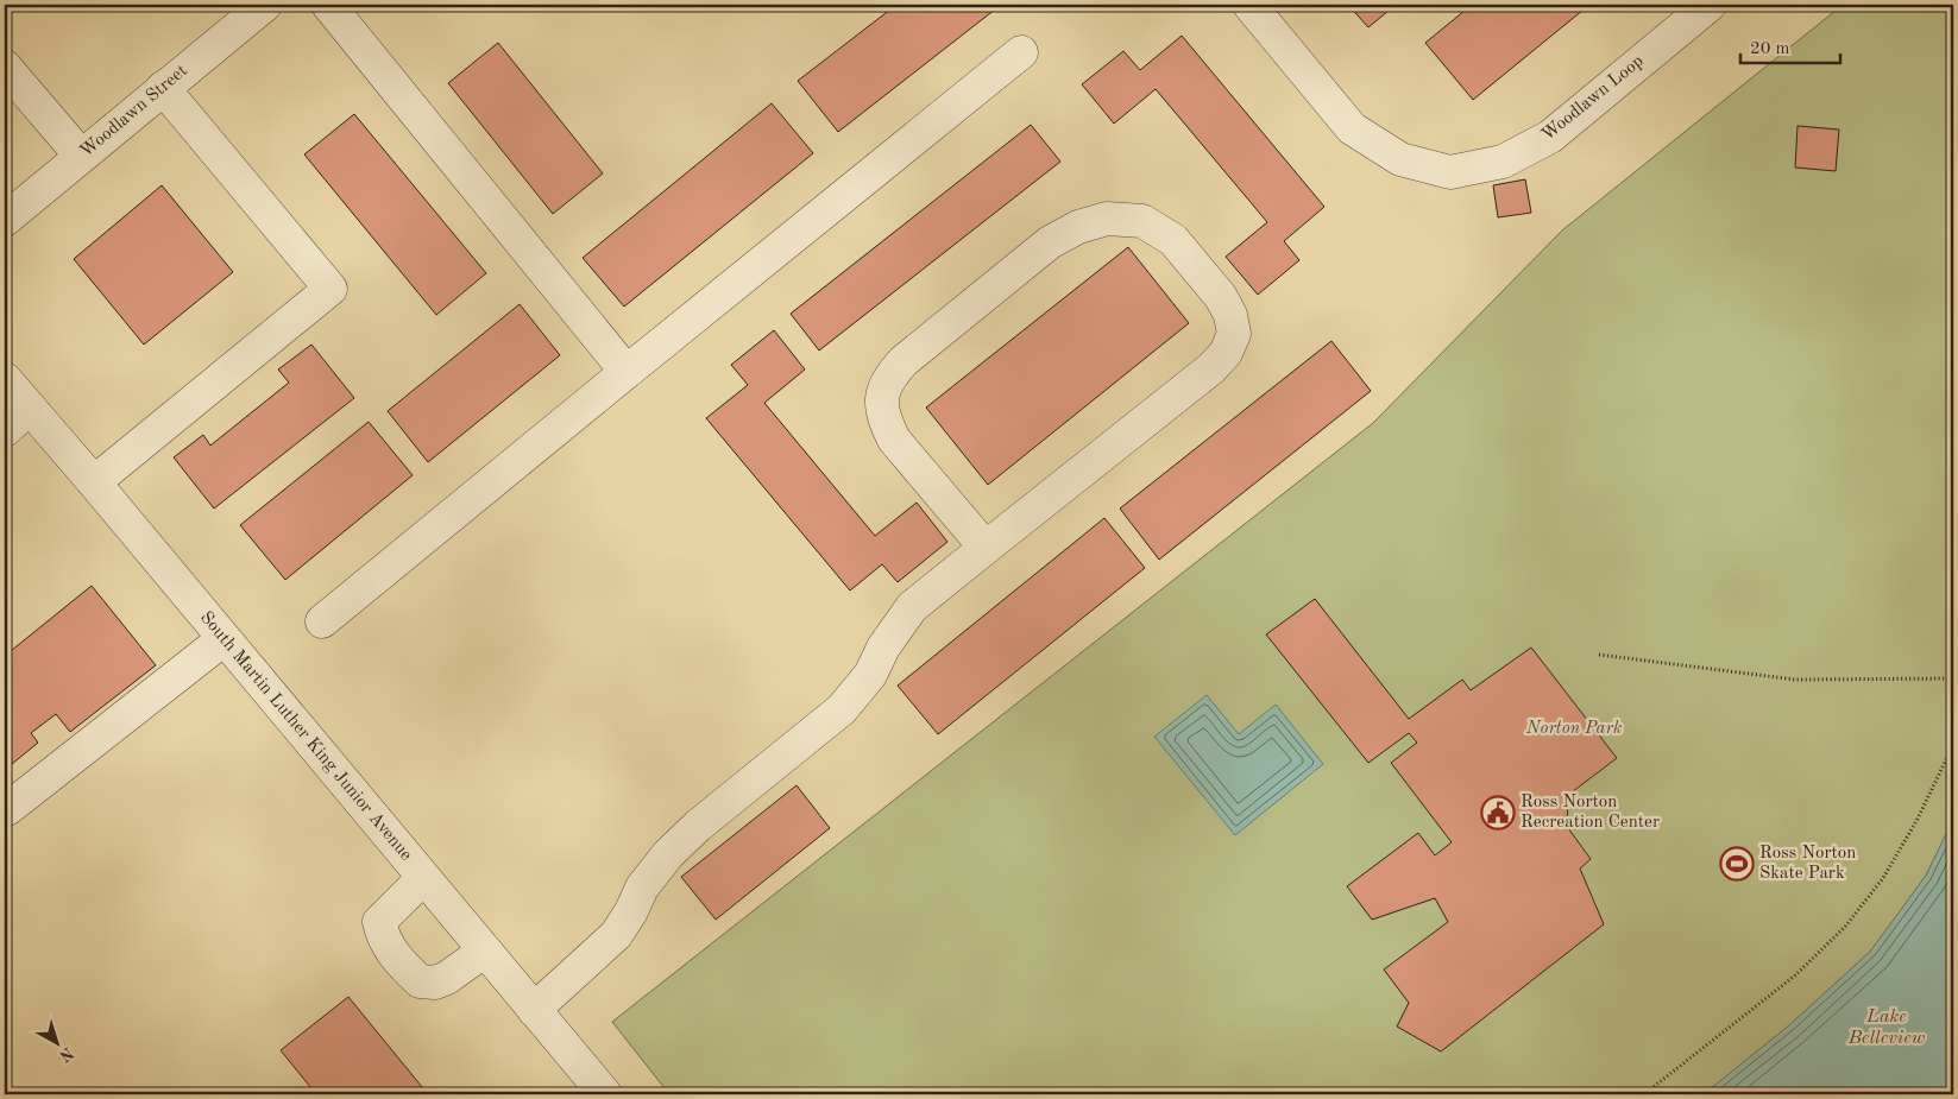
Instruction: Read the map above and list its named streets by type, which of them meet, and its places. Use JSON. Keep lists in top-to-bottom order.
{
  "streets": {
    "street": ["Woodlawn Loop", "Woodlawn Street", "South Martin Luther King Junior Avenue"]
  },
  "water": ["Lake Belleview"],
  "parks": ["Norton Park"],
  "places": {
    "public building": ["Ross Norton Recreation Center"],
    "sports": ["Ross Norton Skate Park"]
  },
  "scale_bar": "20 m",
  "north": "bottom right"
}
